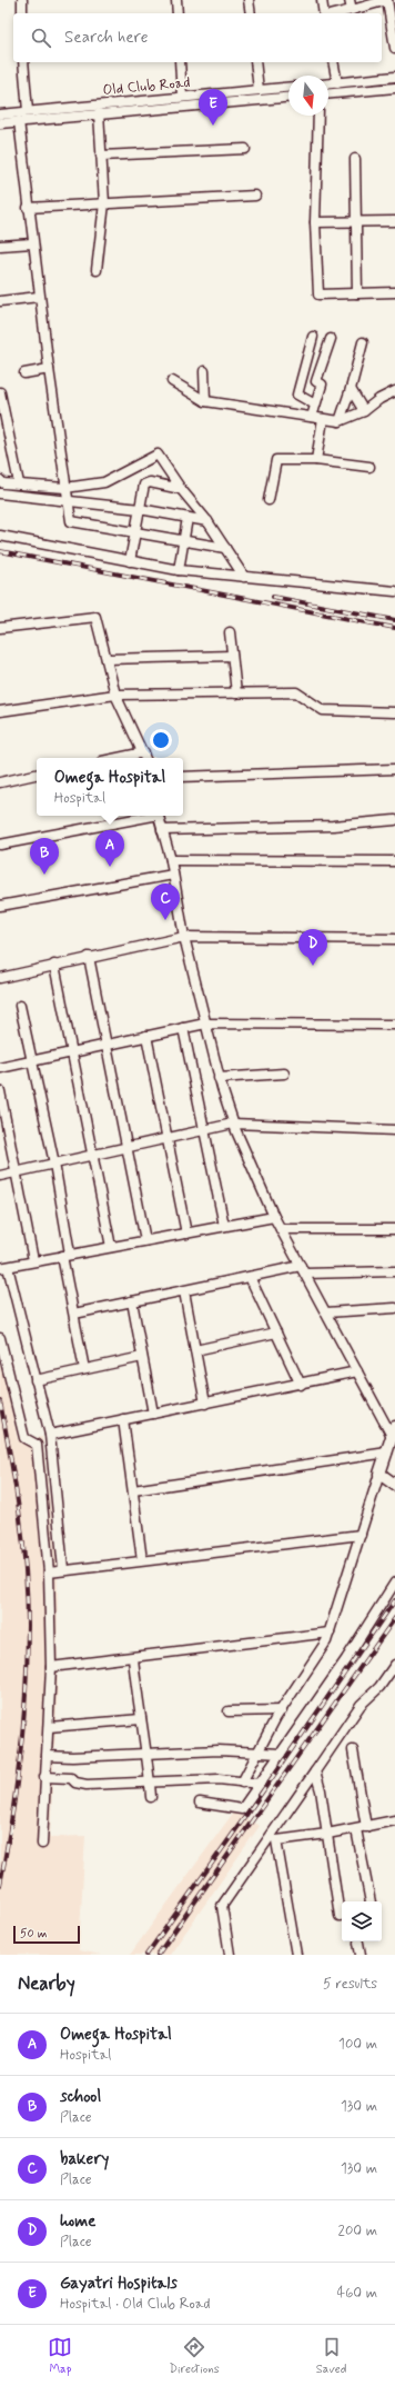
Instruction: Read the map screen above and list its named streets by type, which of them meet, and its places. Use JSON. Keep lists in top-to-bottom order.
{
  "streets": {
    "street": ["Old Club Road"]
  },
  "scale_bar": "50 m",
  "north": "bottom",
  "page": {
    "search": "Search here",
    "pins": [
      "E",
      "A",
      "B",
      "C",
      "D"
    ],
    "popup": ["Omega Hospital", "Hospital"],
    "scale": "50 m",
    "heading": ["Nearby", "5 results"],
    "list": [
      {
        "mark": "A",
        "name": "Omega Hospital",
        "note": "Hospital",
        "value": "100 m"
      },
      {
        "mark": "B",
        "name": "school",
        "note": "Place",
        "value": "130 m"
      },
      {
        "mark": "C",
        "name": "bakery",
        "note": "Place",
        "value": "130 m"
      },
      {
        "mark": "D",
        "name": "home",
        "note": "Place",
        "value": "200 m"
      },
      {
        "mark": "E",
        "name": "Gayatri Hospitals",
        "note": "Hospital · Old Club Road",
        "value": "460 m"
      }
    ],
    "nav": ["Map", "Directions", "Saved"]
  }
}
